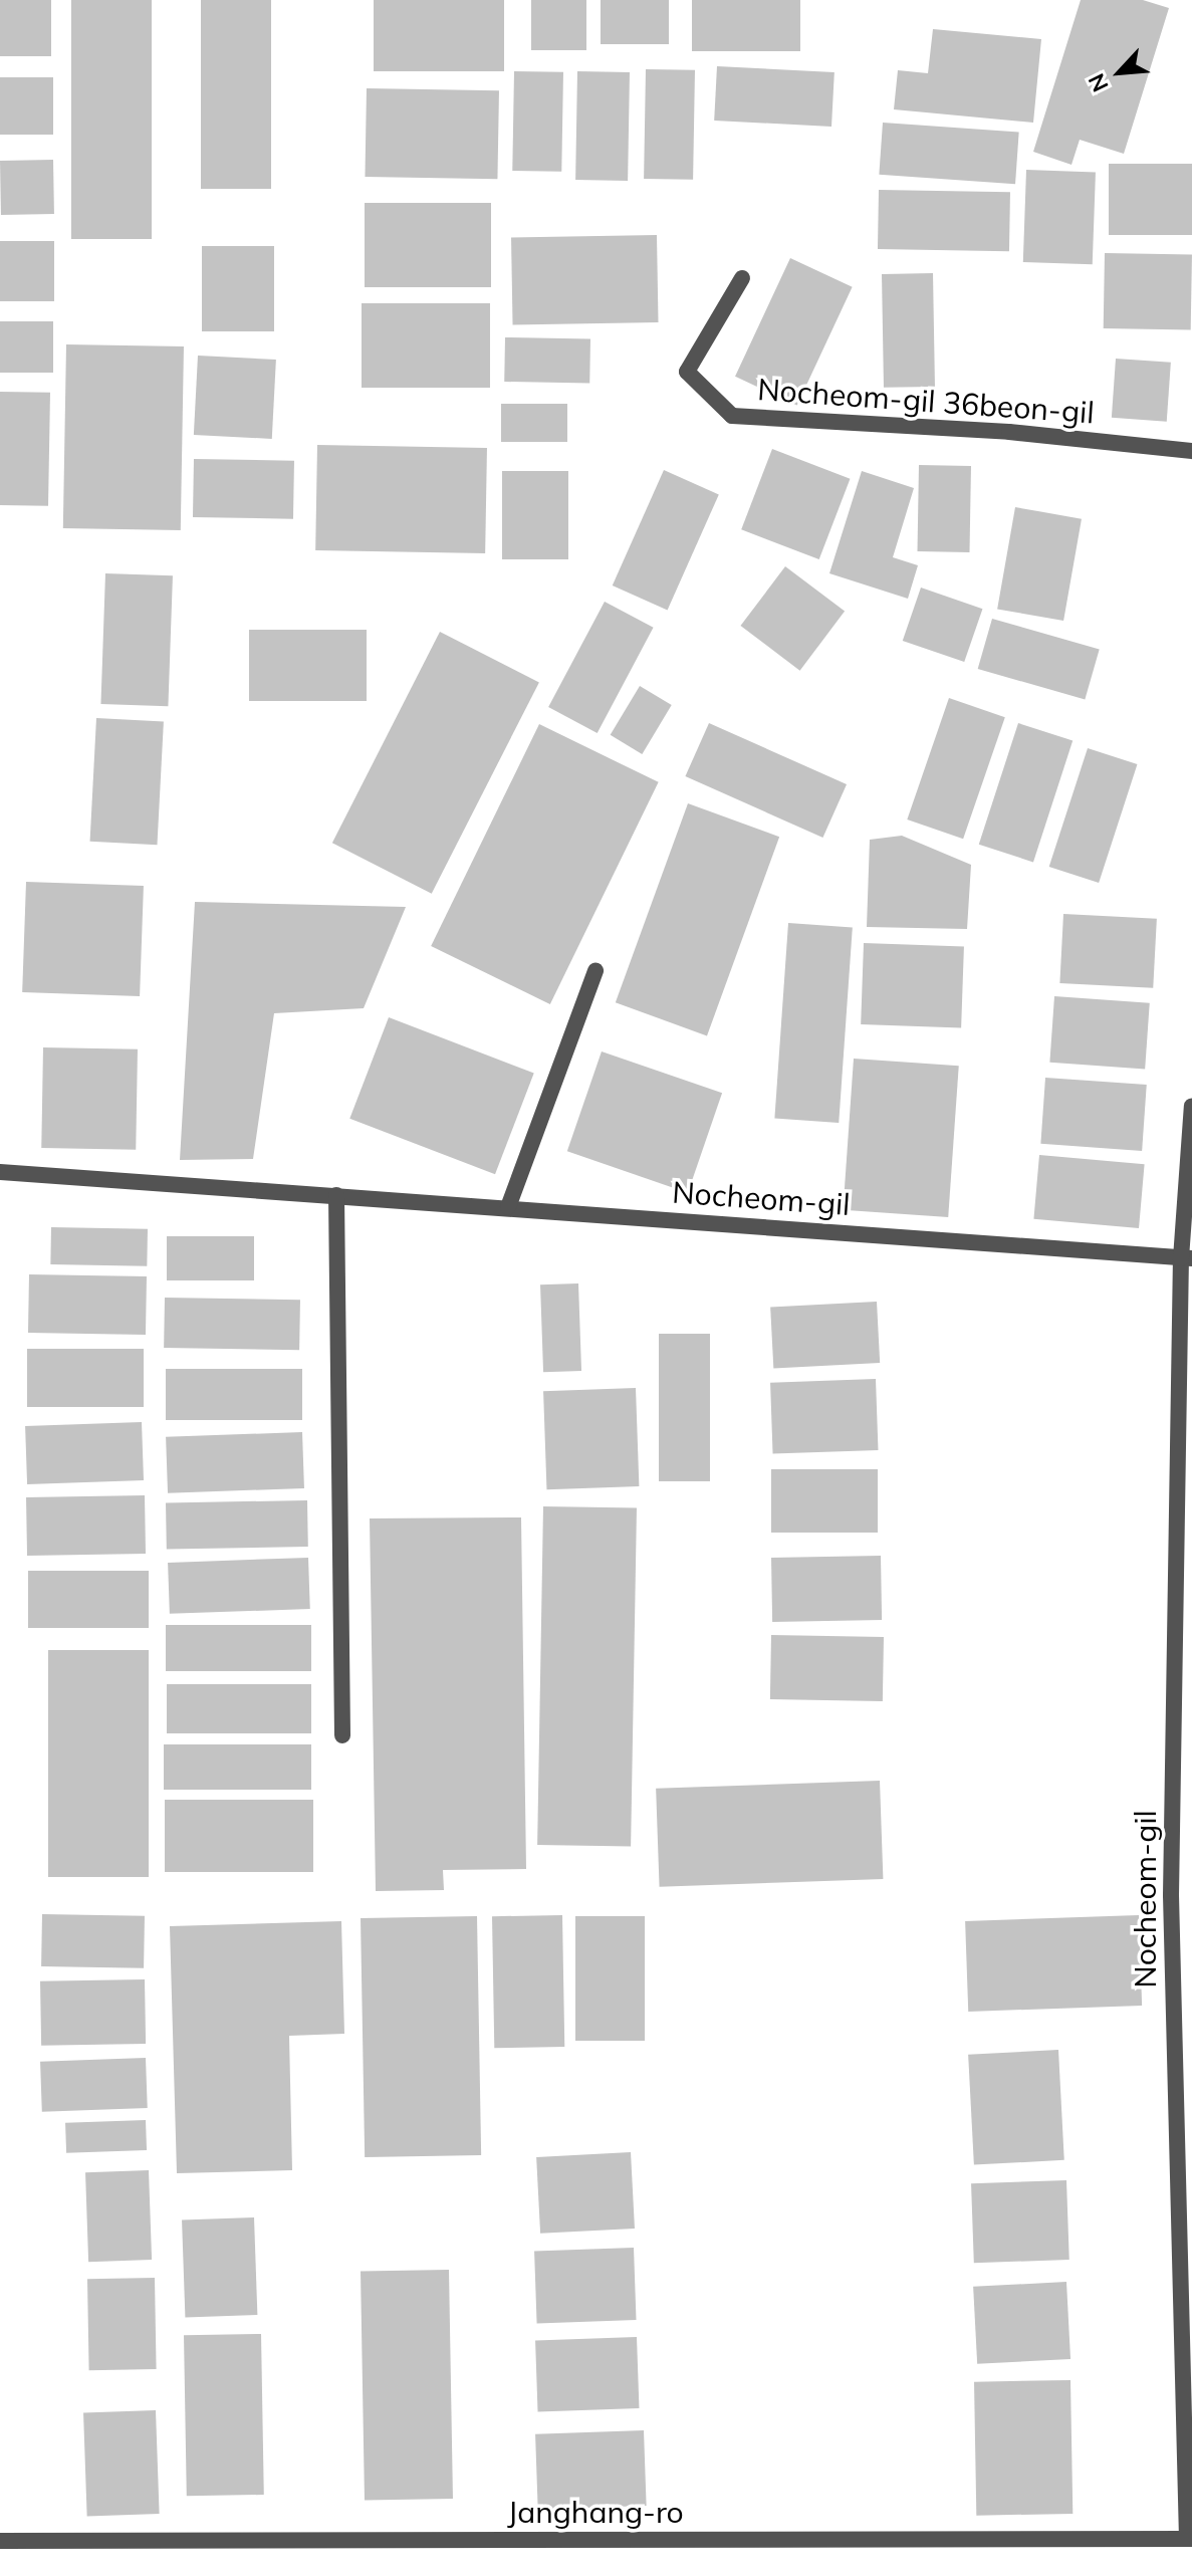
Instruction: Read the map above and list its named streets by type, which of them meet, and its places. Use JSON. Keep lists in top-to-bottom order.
{
  "streets": {
    "street": ["Nocheom-gil 36beon-gil", "Nocheom-gil", "Janghang-ro"]
  },
  "crossings": [
    ["Nocheom-gil", "Janghang-ro"]
  ],
  "north": "bottom left"
}
